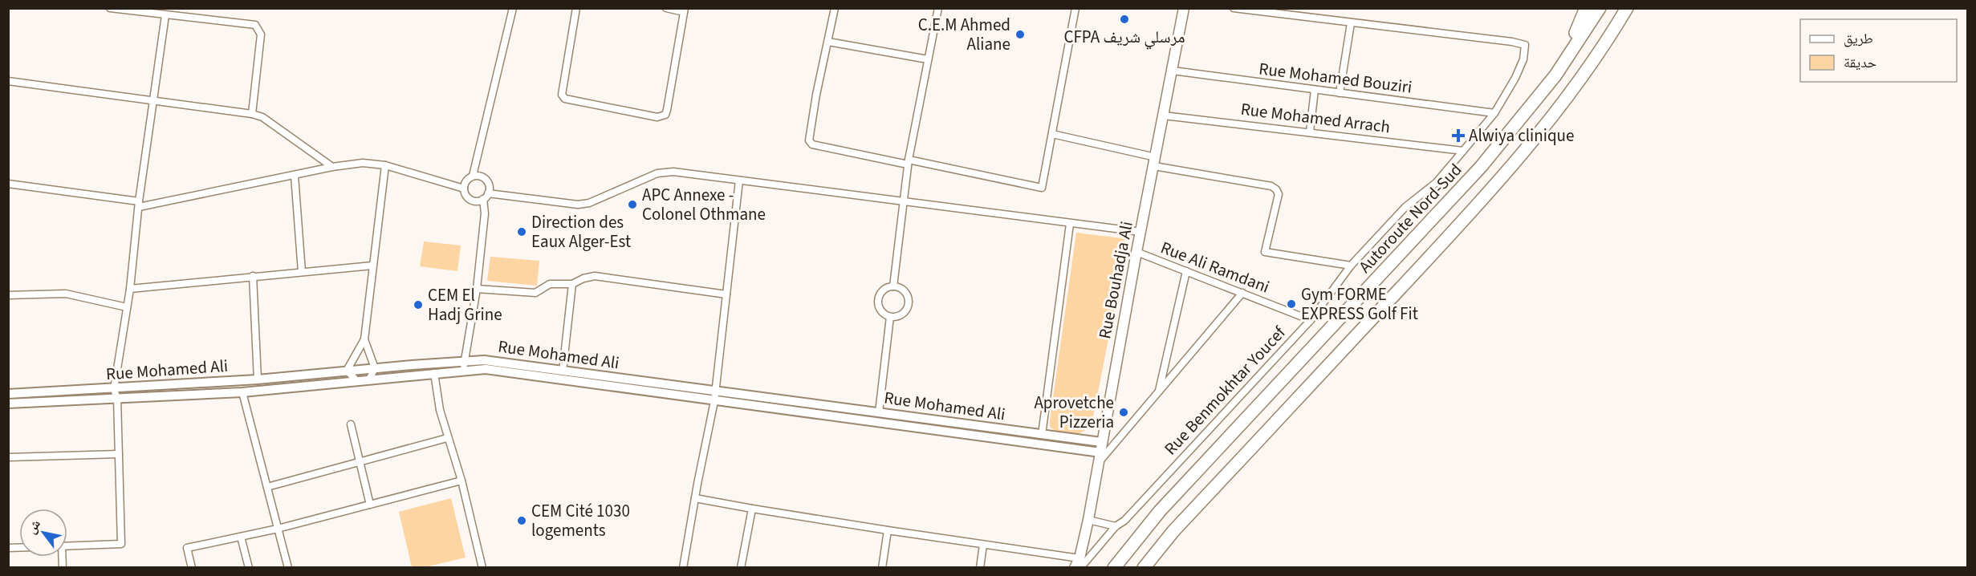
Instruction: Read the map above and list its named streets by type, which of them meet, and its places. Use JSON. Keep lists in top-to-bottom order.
{
  "streets": {
    "highway": ["Autoroute Nord-Sud"],
    "main road": ["Rue Bouhadja Ali"],
    "street": [
      "Rue Mohamed Bouziri",
      "Rue Mohamed Arrach",
      "Rue Ali Ramdani",
      "Rue Mohamed Ali",
      "Rue Benmokhtar Youcef"
    ]
  },
  "crossings": [
    ["Rue Mohamed Bouziri", "Rue Bouhadja Ali"],
    ["Rue Mohamed Bouziri", "Rue Benmokhtar Youcef"],
    ["Rue Mohamed Arrach", "Rue Bouhadja Ali"],
    ["Rue Mohamed Arrach", "Rue Benmokhtar Youcef"],
    ["Rue Ali Ramdani", "Rue Bouhadja Ali"],
    ["Rue Ali Ramdani", "Rue Benmokhtar Youcef"],
    ["Rue Bouhadja Ali", "Rue Mohamed Ali"],
    ["Rue Bouhadja Ali", "Rue Benmokhtar Youcef"]
  ],
  "places": {
    "other": [
      "CFPA مرسلي شريف",
      "C.E.M Ahmed Aliane",
      "APC Annexe - Colonel Othmane",
      "Direction des Eaux Alger-Est",
      "Gym FORME EXPRESS Golf Fit",
      "CEM El Hadj Grine",
      "Aprovetche Pizzeria",
      "CEM Cité 1030 logements"
    ],
    "health": ["Alwiya clinique"]
  },
  "legend": ["طريق", "حديقة"],
  "north": "top left"
}
